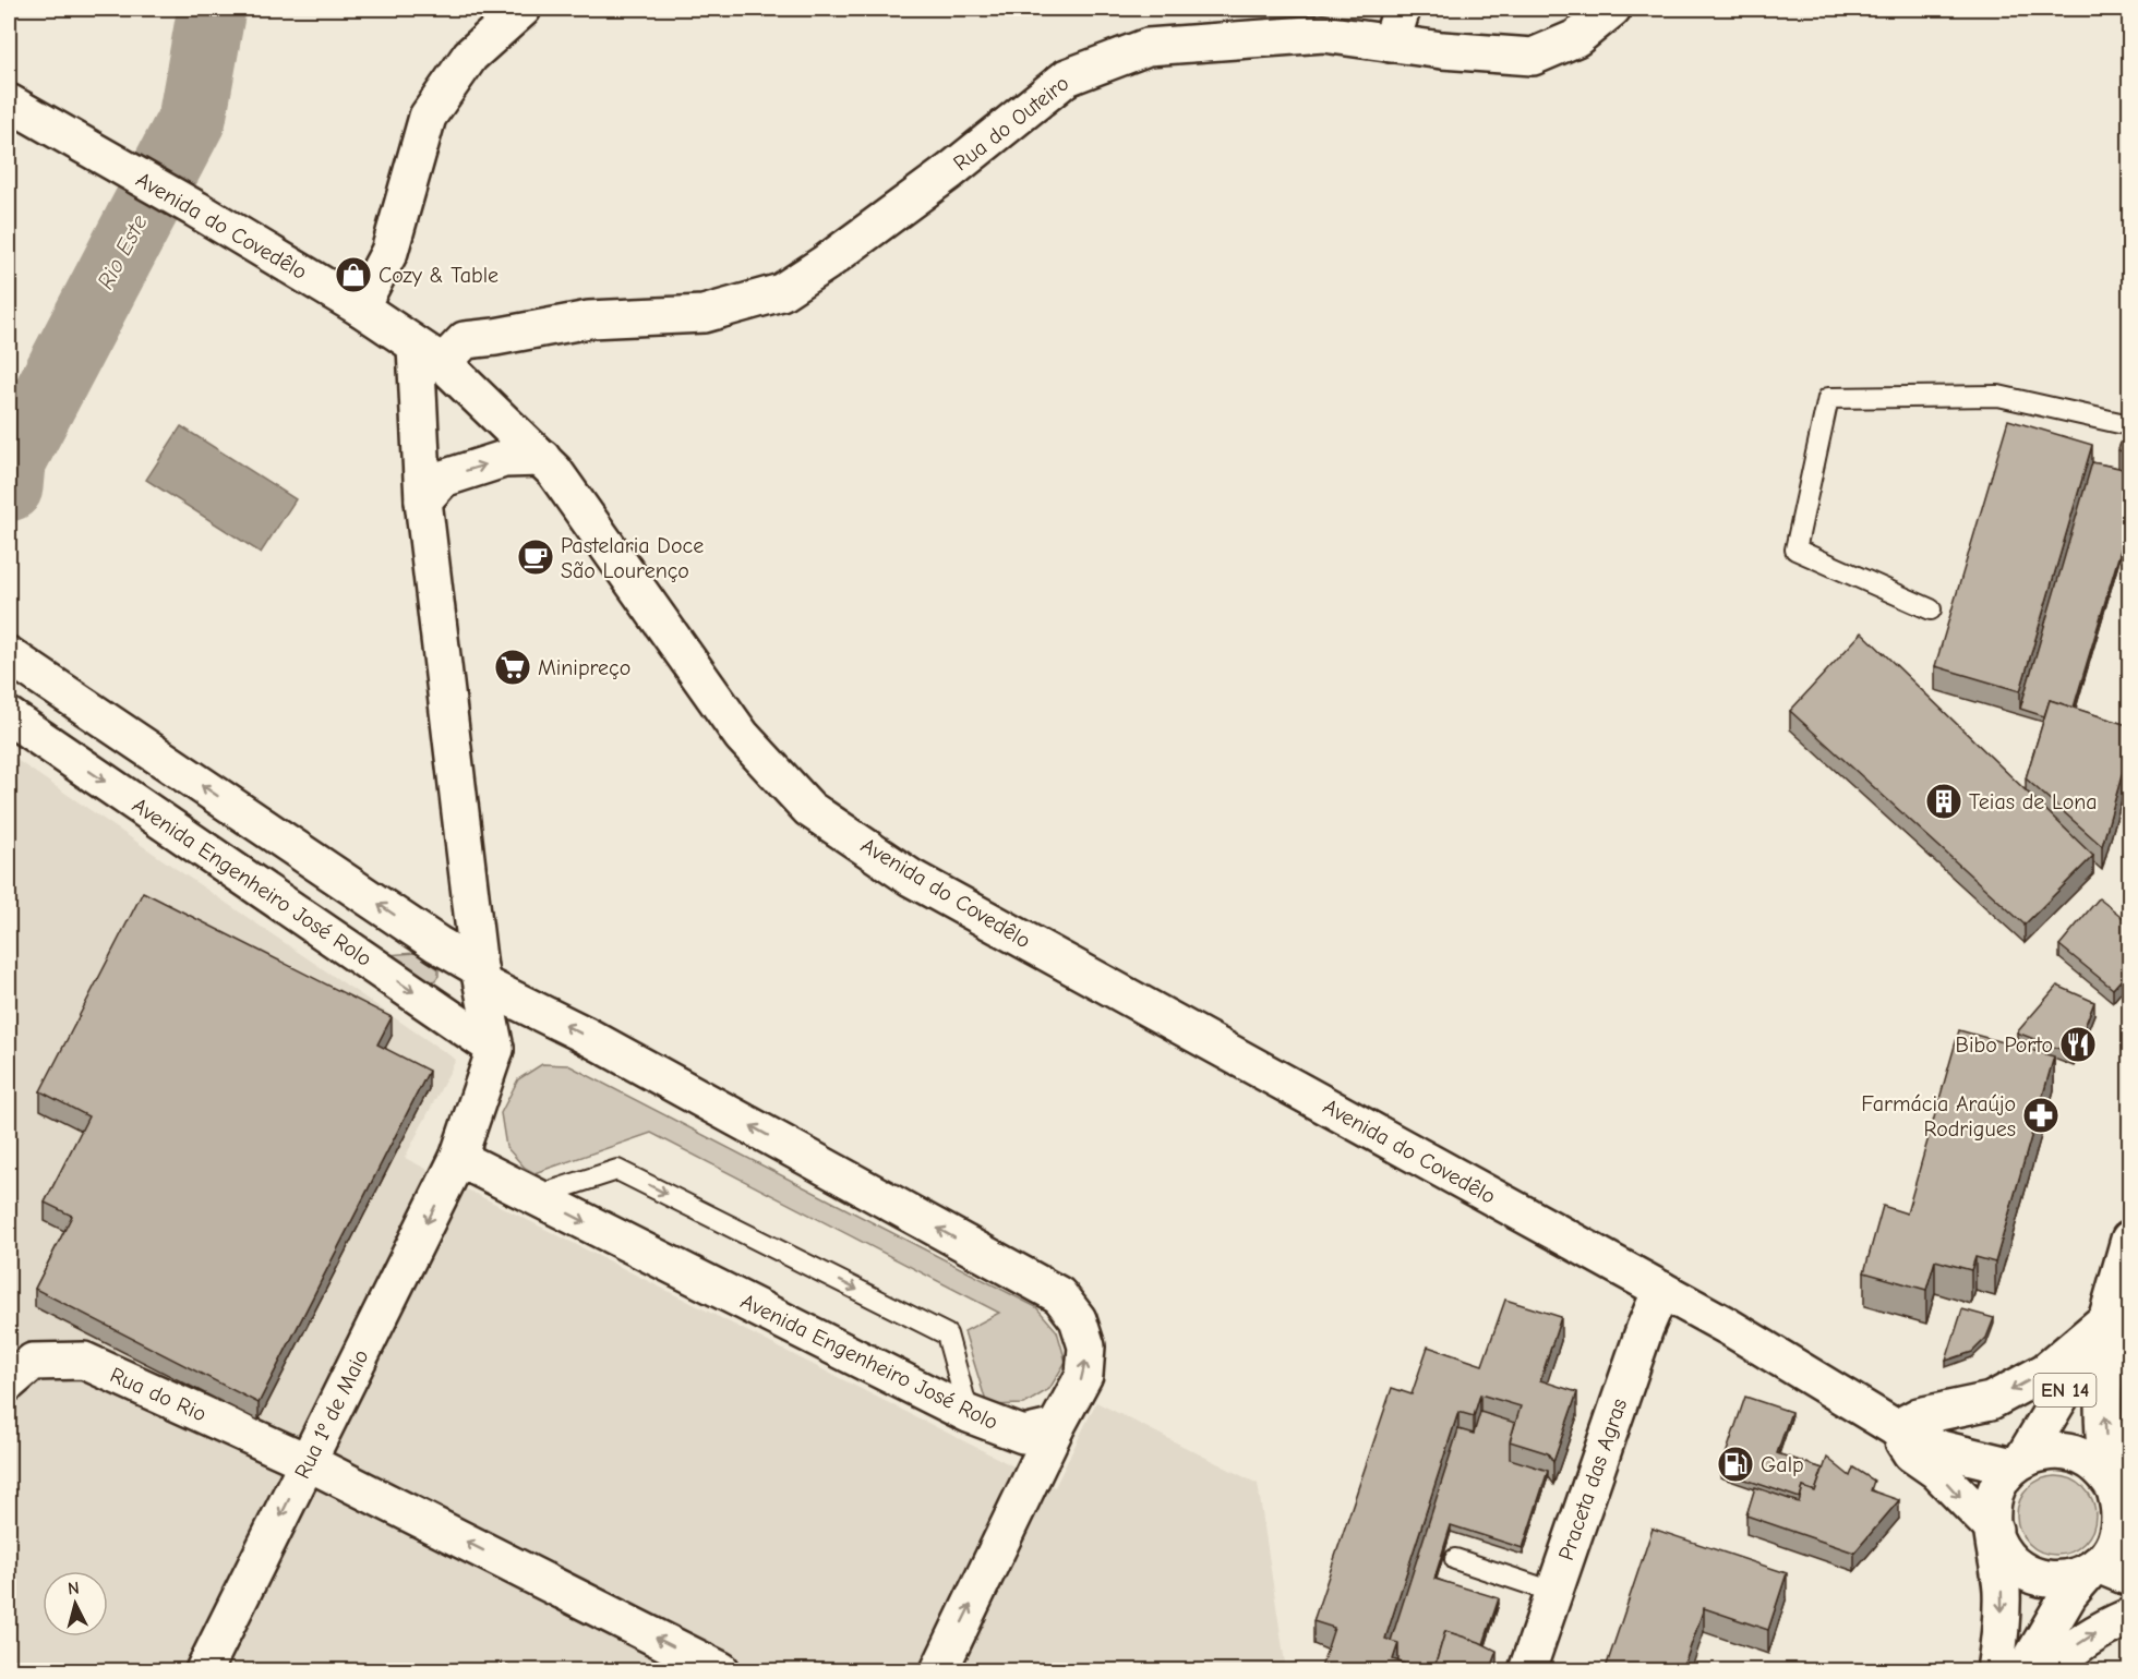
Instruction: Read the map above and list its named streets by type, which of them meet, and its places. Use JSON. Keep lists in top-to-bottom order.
{
  "streets": {
    "street": [
      "Rua do Outeiro",
      "Avenida do Covedêlo",
      "Avenida Engenheiro José Rolo",
      "EN 14",
      "Rua do Rio",
      "Rua 1º de Maio",
      "Praceta das Agras"
    ]
  },
  "crossings": [
    ["Rua do Outeiro", "Avenida do Covedêlo"],
    ["Avenida do Covedêlo", "EN 14"],
    ["Avenida do Covedêlo", "Praceta das Agras"],
    ["Avenida Engenheiro José Rolo", "Rua 1º de Maio"],
    ["Rua do Rio", "Rua 1º de Maio"]
  ],
  "one_way": ["Rua do Rio", "Rua 1º de Maio"],
  "water": ["Rio Este"],
  "places": {
    "shop": ["Cozy & Table"],
    "cafe": ["Pastelaria Doce São Lourenço"],
    "supermarket": ["Minipreço"],
    "building": ["Teias de Lona"],
    "restaurant": ["Bibo Porto"],
    "pharmacy": ["Farmácia Araújo Rodrigues"],
    "fuel station": ["Galp"]
  },
  "north": "top"
}
